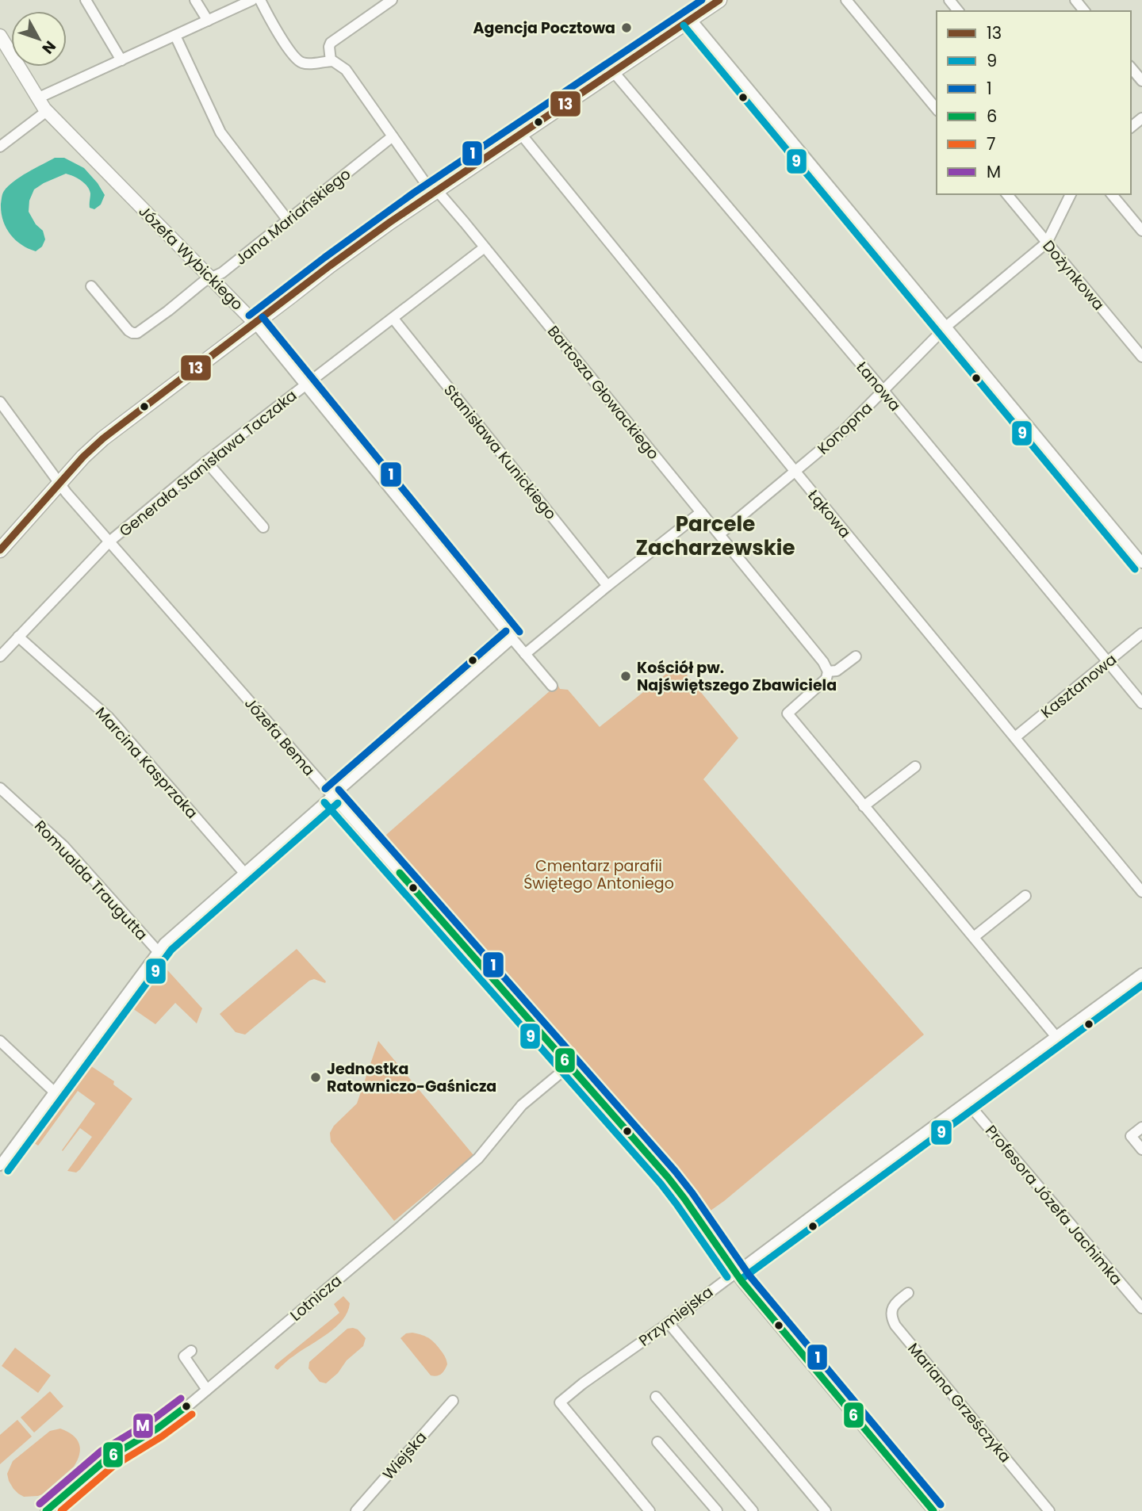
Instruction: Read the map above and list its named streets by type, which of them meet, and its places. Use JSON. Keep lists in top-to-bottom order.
{
  "streets": {
    "street": [
      "Jana Mariańskiego",
      "Józefa Wybickiego",
      "Dożynkowa",
      "Łanowa",
      "Bartosza Głowackiego",
      "Konopna",
      "Stanisława Kunickiego",
      "Generała Stanisława Taczaka",
      "Łąkowa",
      "Kasztanowa",
      "Józefa Bema",
      "Marcina Kasprzaka",
      "Romualda Traugutta",
      "Profesora Józefa Jachimka",
      "Lotnicza",
      "Przymiejska",
      "Mariana Grześczyka",
      "Wiejska"
    ]
  },
  "crossings": [
    ["Jana Mariańskiego", "Józefa Wybickiego"],
    ["Jana Mariańskiego", "Bartosza Głowackiego"],
    ["Józefa Wybickiego", "Generała Stanisława Taczaka"],
    ["Dożynkowa", "Konopna"],
    ["Łanowa", "Konopna"],
    ["Łanowa", "Kasztanowa"],
    ["Bartosza Głowackiego", "Konopna"],
    ["Bartosza Głowackiego", "Generała Stanisława Taczaka"],
    ["Konopna", "Łąkowa"],
    ["Stanisława Kunickiego", "Generała Stanisława Taczaka"],
    ["Generała Stanisława Taczaka", "Józefa Bema"],
    ["Generała Stanisława Taczaka", "Marcina Kasprzaka"],
    ["Łąkowa", "Kasztanowa"],
    ["Józefa Bema", "Lotnicza"],
    ["Józefa Bema", "Przymiejska"],
    ["Profesora Józefa Jachimka", "Przymiejska"]
  ],
  "districts": ["Parcele Zacharzewskie"],
  "parks": ["Cmentarz parafii Świętego Antoniego"],
  "places": ["Agencja Pocztowa", "Kościół pw. Najświętszego Zbawiciela", "Jednostka Ratowniczo-Gaśnicza"],
  "lines": [
    "transit line 13",
    "transit line 1",
    "transit line 9",
    "transit line 6",
    "transit line M",
    "transit line 7"
  ],
  "legend": [
    "13",
    "9",
    "1",
    "6",
    "7",
    "M"
  ],
  "north": "bottom right"
}
